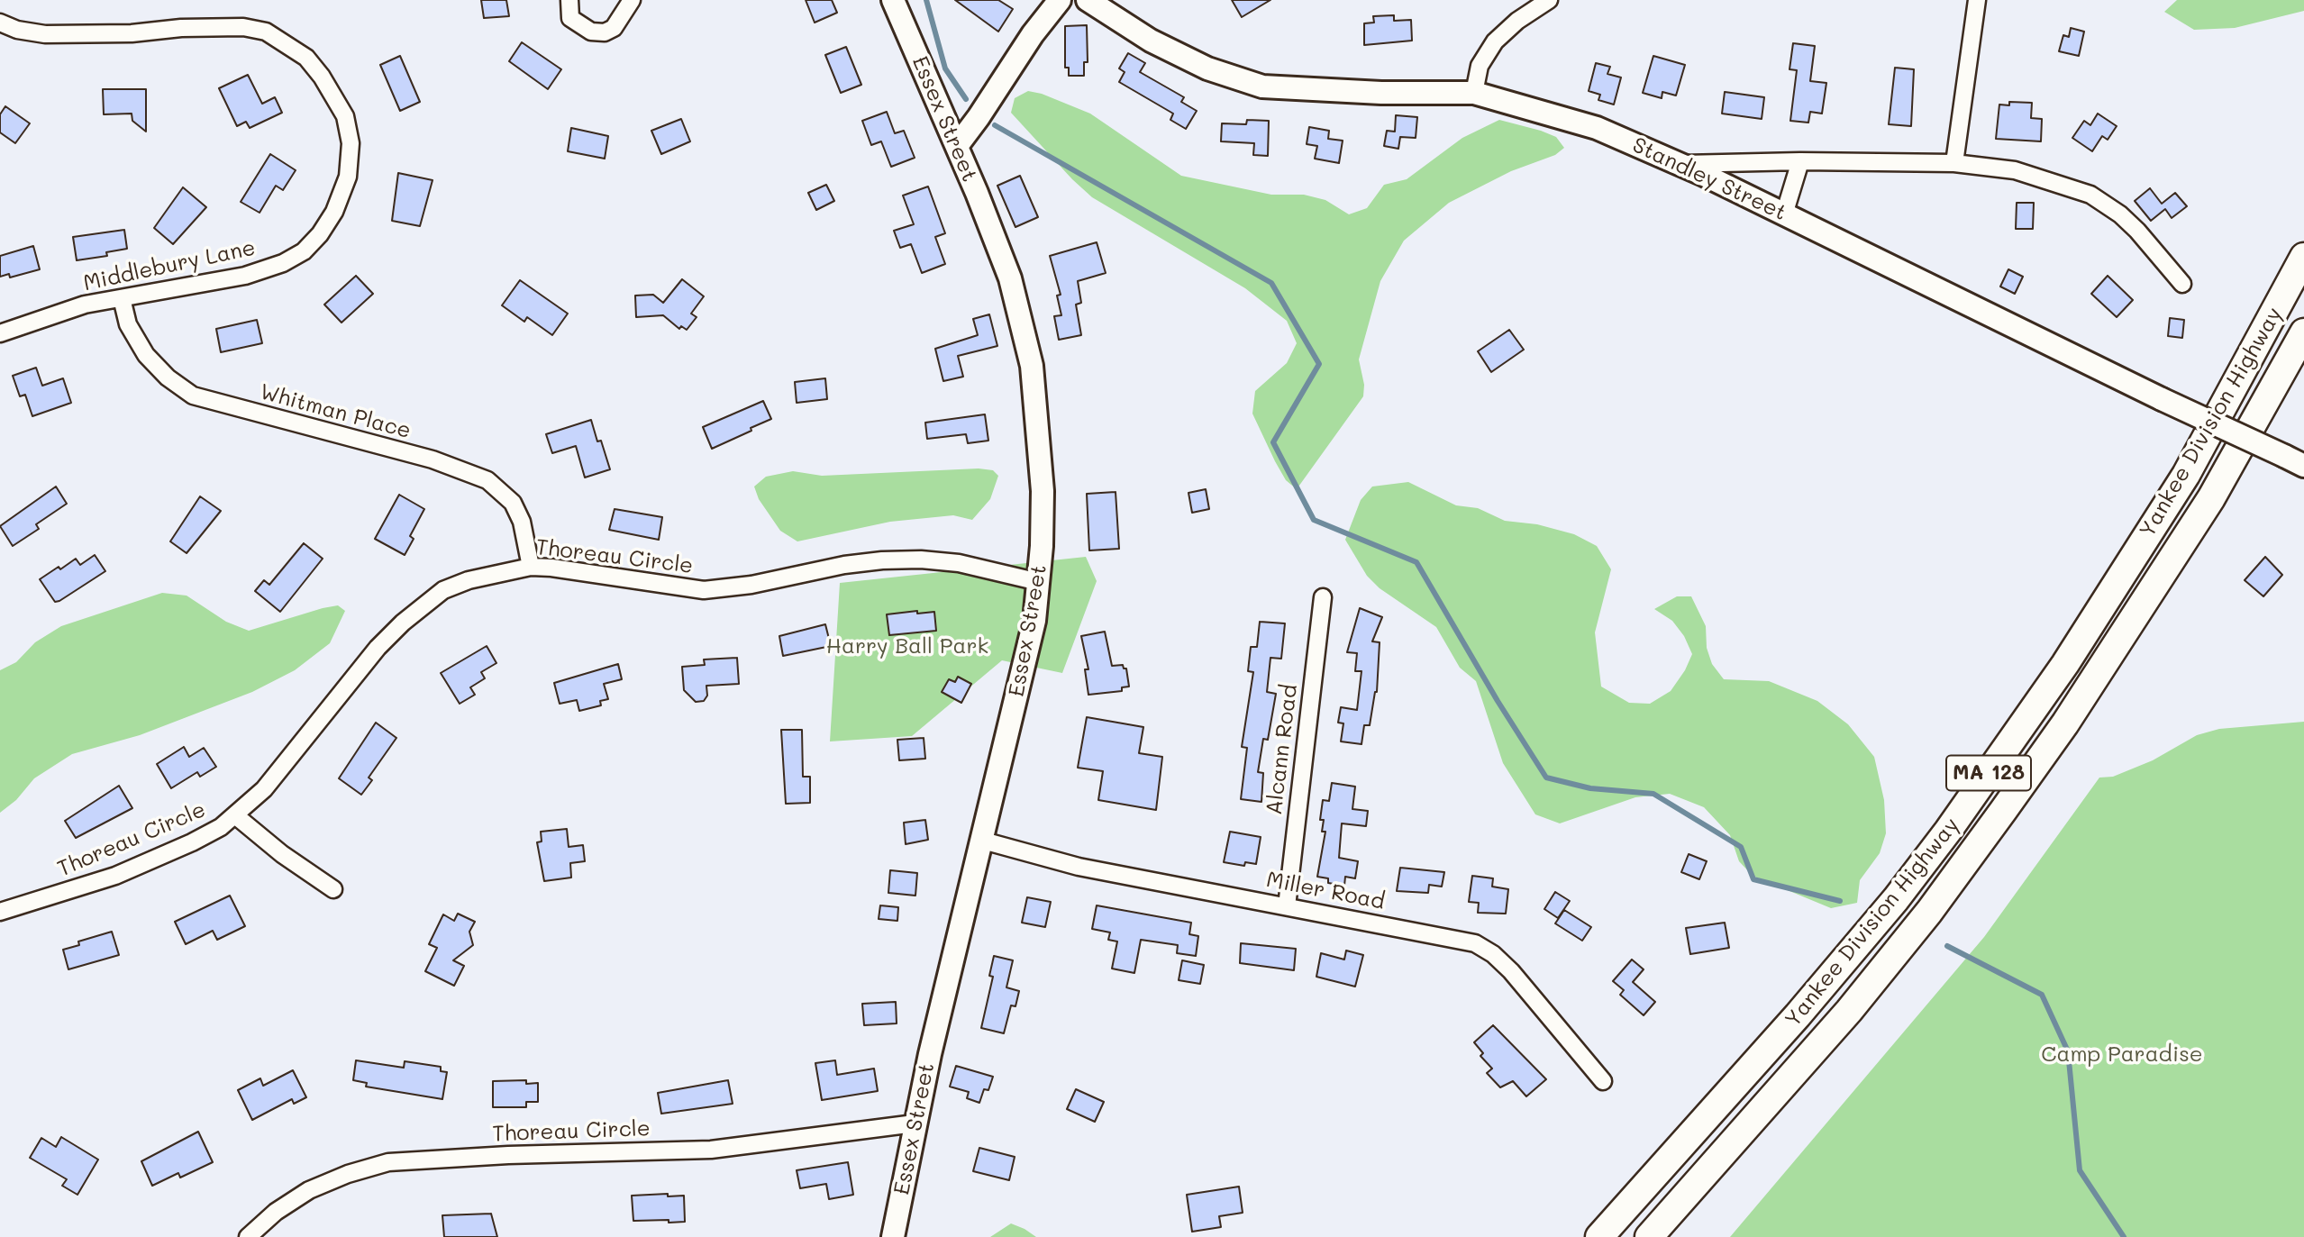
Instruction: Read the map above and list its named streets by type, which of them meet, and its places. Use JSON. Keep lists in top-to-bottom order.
{
  "streets": {
    "highway": ["Yankee Division Highway", "MA 128"],
    "street": [
      "Essex Street",
      "Standley Street",
      "Middlebury Lane",
      "Whitman Place",
      "Thoreau Circle",
      "Alcann Road",
      "Miller Road"
    ]
  },
  "crossings": [
    ["Essex Street", "Thoreau Circle"],
    ["Essex Street", "Miller Road"],
    ["Middlebury Lane", "Whitman Place"],
    ["Whitman Place", "Thoreau Circle"],
    ["Alcann Road", "Miller Road"]
  ],
  "parks": ["Harry Ball Park", "Camp Paradise"]
}
